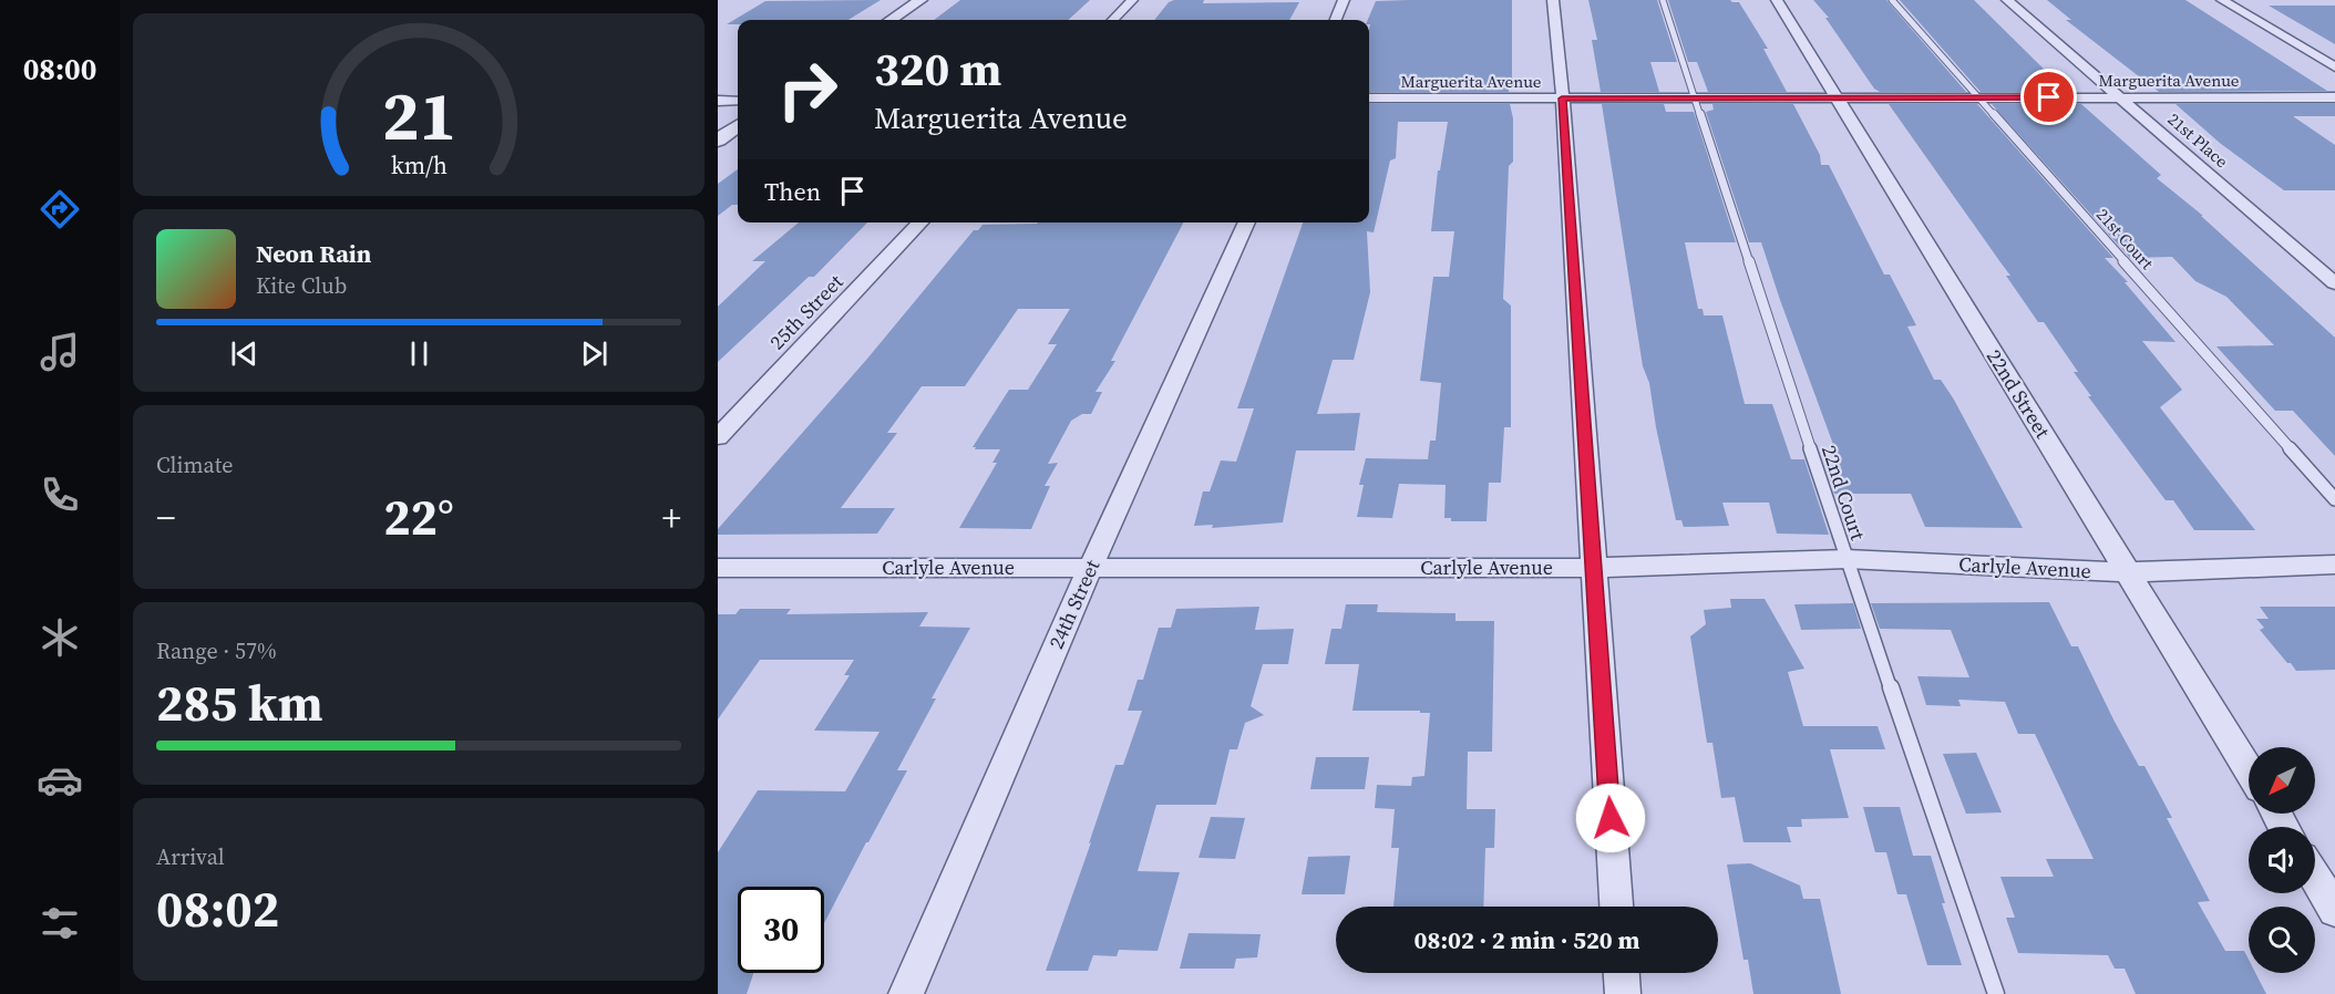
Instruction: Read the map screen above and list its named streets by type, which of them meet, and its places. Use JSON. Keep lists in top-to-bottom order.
{
  "streets": {
    "street": [
      "Marguerita Avenue",
      "21st Place",
      "25th Street",
      "22nd Street",
      "Carlyle Avenue",
      "24th Street"
    ],
    "lane": ["21st Court", "22nd Court"]
  },
  "crossings": [
    ["Marguerita Avenue", "21st Place"],
    ["Marguerita Avenue", "21st Court"],
    ["Marguerita Avenue", "22nd Street"],
    ["Marguerita Avenue", "22nd Court"],
    ["22nd Street", "Carlyle Avenue"],
    ["22nd Court", "Carlyle Avenue"],
    ["Carlyle Avenue", "24th Street"]
  ],
  "north": "bottom left",
  "page": {
    "tabs": "08:00",
    "turn": ["320 m", "Marguerita Avenue"],
    "then": "Then",
    "song": ["Neon Rain", "Kite Club"],
    "tile": [
      "Climate",
      ["Range · 57%", "285 km"],
      ["Arrival", "08:02"]
    ],
    "heat": ["−", "22°", "+"],
    "limit": "30",
    "trip": "08:02 · 2 min · 520 m",
    "gauge": ["21", "km/h"]
  }
}
